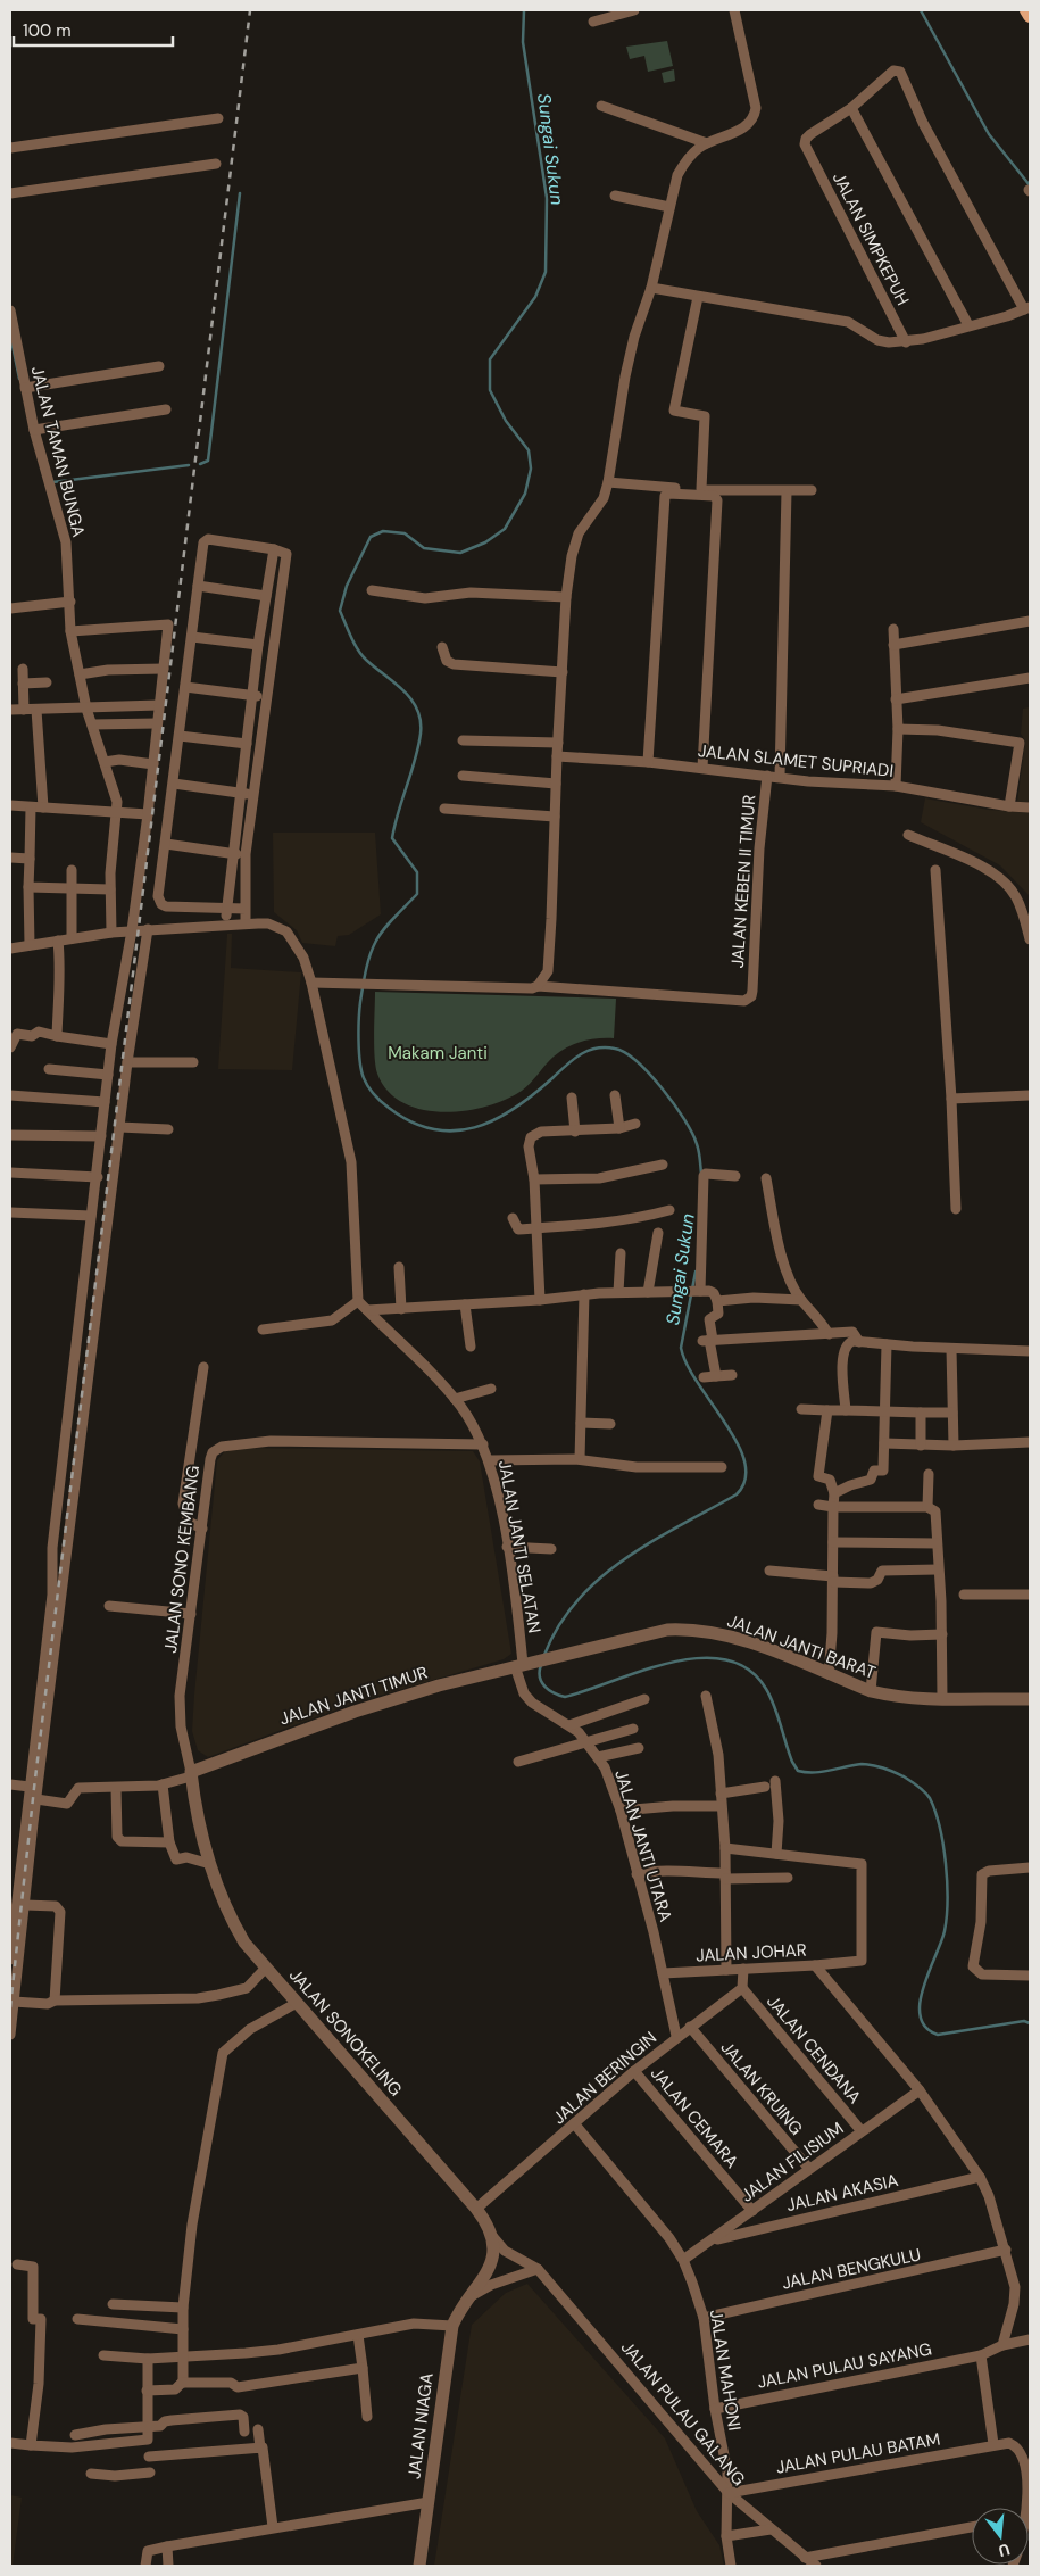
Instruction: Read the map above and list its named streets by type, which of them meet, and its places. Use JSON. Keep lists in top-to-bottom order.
{
  "streets": {
    "street": [
      "JALAN SIMPKEPUH",
      "JALAN TAMAN BUNGA",
      "JALAN SLAMET SUPRIADI",
      "JALAN KEBEN II TIMUR",
      "JALAN JANTI SELATAN",
      "JALAN SONO KEMBANG",
      "JALAN JANTI BARAT",
      "JALAN JANTI TIMUR",
      "JALAN JANTI UTARA",
      "JALAN JOHAR",
      "JALAN SONOKELING",
      "JALAN CENDANA",
      "JALAN BERINGIN",
      "JALAN KRUING",
      "JALAN CEMARA",
      "JALAN FILISIUM",
      "JALAN AKASIA",
      "JALAN BENGKULU",
      "JALAN PULAU SAYANG",
      "JALAN MAHONI",
      "JALAN PULAU GALANG",
      "JALAN NIAGA",
      "JALAN PULAU BATAM"
    ]
  },
  "crossings": [
    ["JALAN SLAMET SUPRIADI", "JALAN KEBEN II TIMUR"],
    ["JALAN JANTI SELATAN", "JALAN SONO KEMBANG"],
    ["JALAN JANTI SELATAN", "JALAN JANTI BARAT"],
    ["JALAN JANTI SELATAN", "JALAN JANTI TIMUR"],
    ["JALAN JANTI SELATAN", "JALAN JANTI UTARA"],
    ["JALAN SONO KEMBANG", "JALAN JANTI TIMUR"],
    ["JALAN SONO KEMBANG", "JALAN SONOKELING"],
    ["JALAN JANTI BARAT", "JALAN JANTI TIMUR"],
    ["JALAN JANTI BARAT", "JALAN JANTI UTARA"],
    ["JALAN JANTI TIMUR", "JALAN JANTI UTARA"],
    ["JALAN JANTI TIMUR", "JALAN SONOKELING"],
    ["JALAN JANTI UTARA", "JALAN JOHAR"],
    ["JALAN JANTI UTARA", "JALAN BERINGIN"],
    ["JALAN JOHAR", "JALAN FILISIUM"],
    ["JALAN JOHAR", "JALAN AKASIA"],
    ["JALAN JOHAR", "JALAN BENGKULU"],
    ["JALAN JOHAR", "JALAN PULAU SAYANG"],
    ["JALAN SONOKELING", "JALAN BERINGIN"],
    ["JALAN SONOKELING", "JALAN PULAU GALANG"],
    ["JALAN CENDANA", "JALAN BERINGIN"],
    ["JALAN CENDANA", "JALAN FILISIUM"],
    ["JALAN BERINGIN", "JALAN KRUING"],
    ["JALAN BERINGIN", "JALAN CEMARA"],
    ["JALAN BERINGIN", "JALAN MAHONI"],
    ["JALAN KRUING", "JALAN FILISIUM"],
    ["JALAN CEMARA", "JALAN FILISIUM"],
    ["JALAN FILISIUM", "JALAN AKASIA"],
    ["JALAN FILISIUM", "JALAN MAHONI"],
    ["JALAN BENGKULU", "JALAN MAHONI"],
    ["JALAN PULAU SAYANG", "JALAN MAHONI"],
    ["JALAN MAHONI", "JALAN PULAU GALANG"],
    ["JALAN MAHONI", "JALAN PULAU BATAM"],
    ["JALAN PULAU GALANG", "JALAN PULAU BATAM"]
  ],
  "water": ["Sungai Sukun"],
  "parks": ["Makam Janti"],
  "scale_bar": "100 m",
  "north": "bottom"
}
